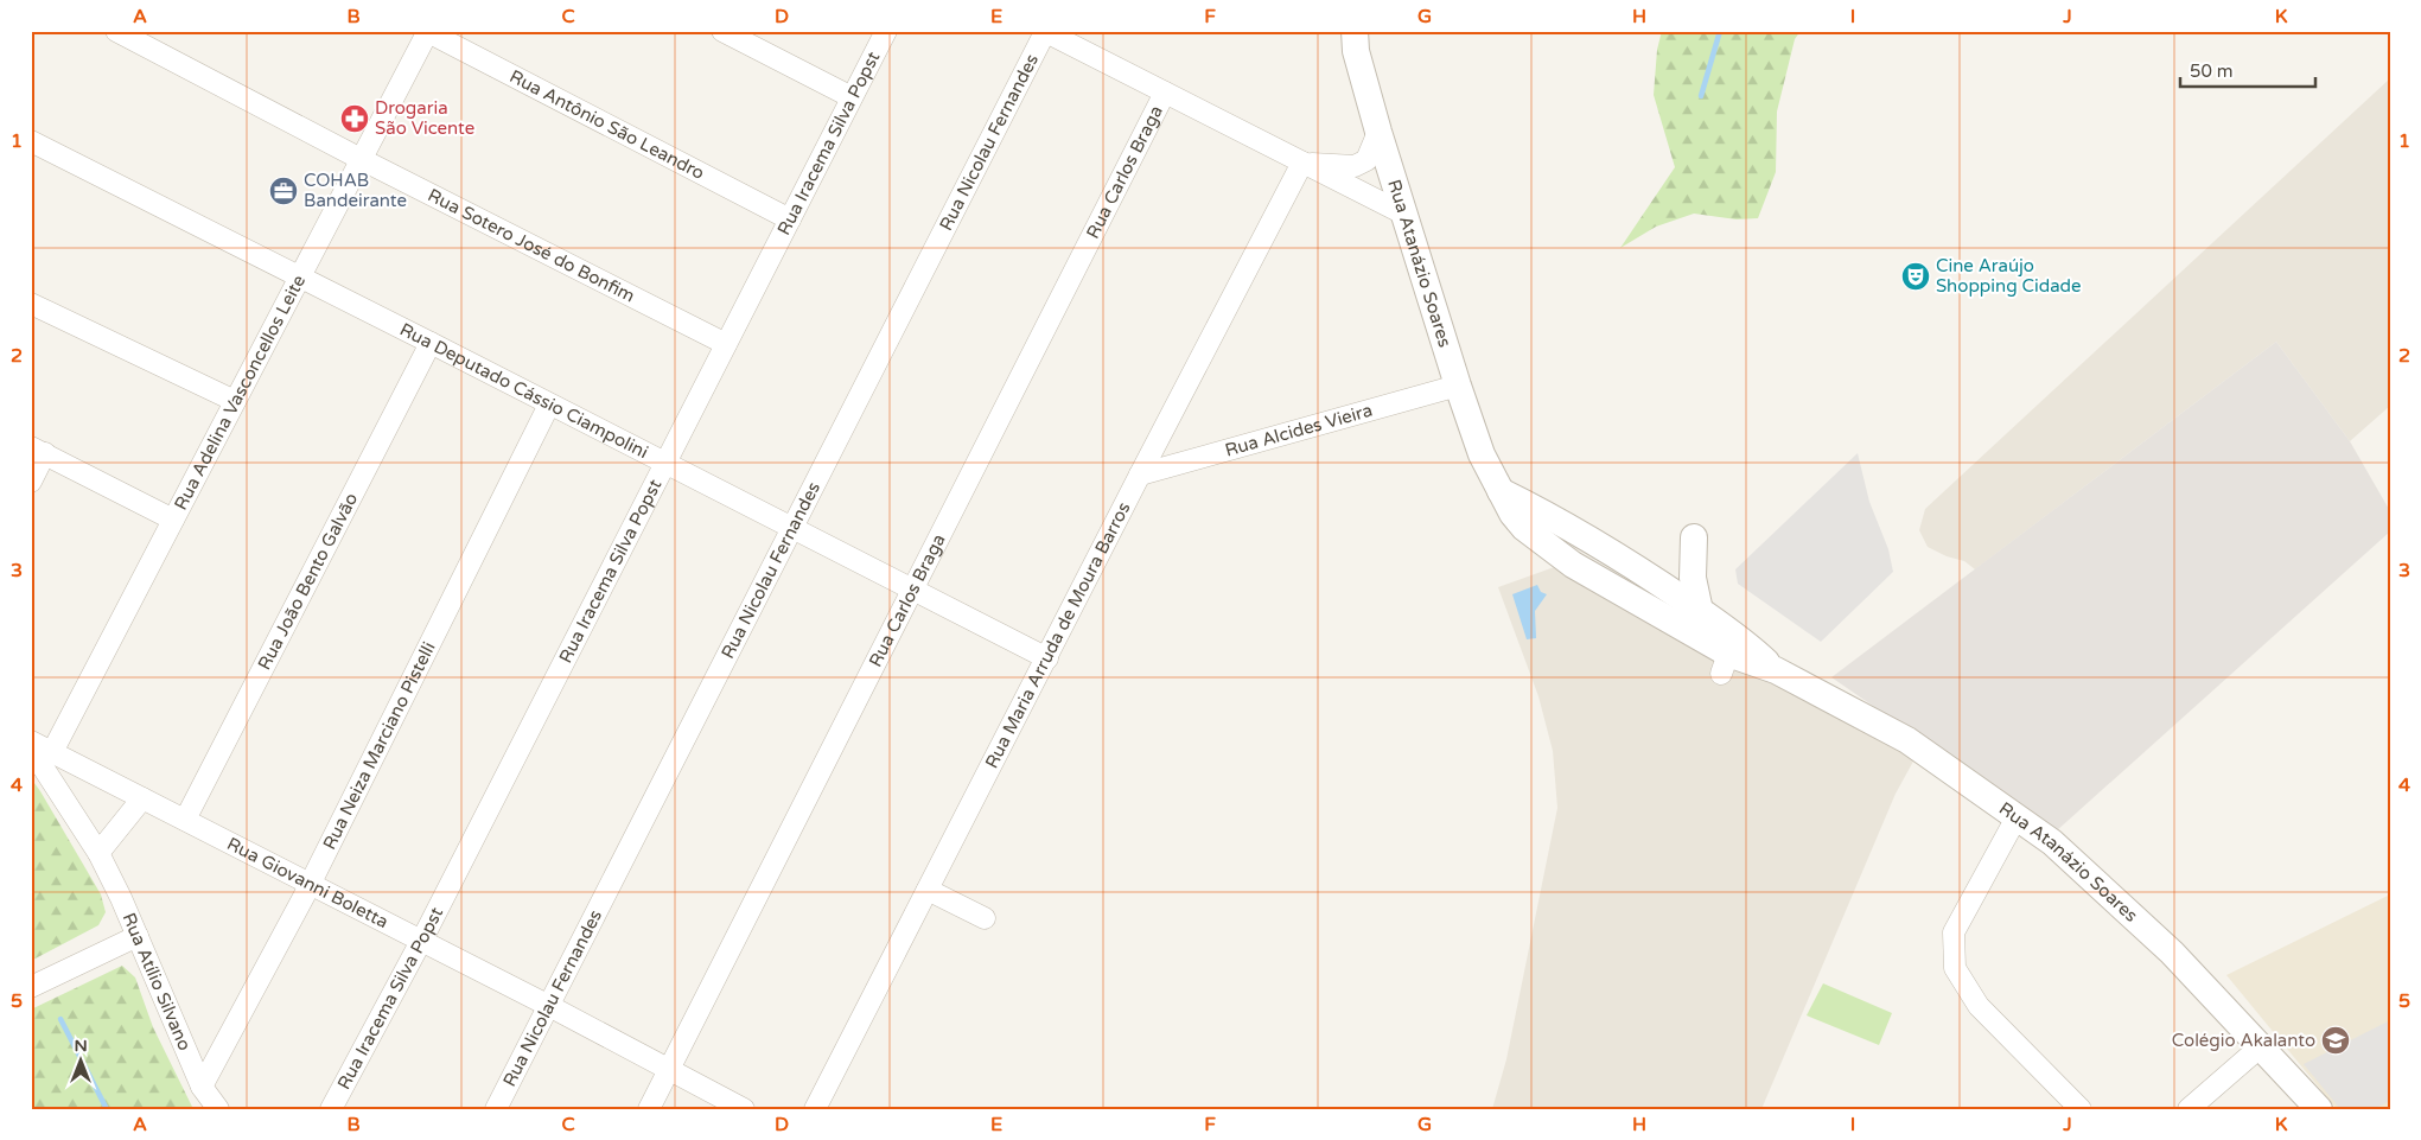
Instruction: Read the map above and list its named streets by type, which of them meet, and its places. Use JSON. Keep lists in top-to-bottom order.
{
  "streets": {
    "street": [
      "Rua Antônio São Leandro",
      "Rua Nicolau Fernandes",
      "Rua Iracema Silva Popst",
      "Rua Carlos Braga",
      "Rua Sotero José do Bonfim",
      "Rua Atanázio Soares",
      "Rua Deputado Cássio Ciampolini",
      "Rua Adelina Vasconcellos Leite",
      "Rua Alcides Vieira",
      "Rua João Bento Galvão",
      "Rua Maria Arruda de Moura Barros",
      "Rua Neiza Marciano Pistelli",
      "Rua Giovanni Boletta",
      "Rua Atílio Silvano"
    ]
  },
  "crossings": [
    ["Rua Antônio São Leandro", "Rua Iracema Silva Popst"],
    ["Rua Antônio São Leandro", "Rua Adelina Vasconcellos Leite"],
    ["Rua Nicolau Fernandes", "Rua Deputado Cássio Ciampolini"],
    ["Rua Nicolau Fernandes", "Rua Giovanni Boletta"],
    ["Rua Iracema Silva Popst", "Rua Sotero José do Bonfim"],
    ["Rua Iracema Silva Popst", "Rua Deputado Cássio Ciampolini"],
    ["Rua Iracema Silva Popst", "Rua Giovanni Boletta"],
    ["Rua Carlos Braga", "Rua Deputado Cássio Ciampolini"],
    ["Rua Carlos Braga", "Rua Giovanni Boletta"],
    ["Rua Sotero José do Bonfim", "Rua Adelina Vasconcellos Leite"],
    ["Rua Atanázio Soares", "Rua Alcides Vieira"],
    ["Rua Deputado Cássio Ciampolini", "Rua Adelina Vasconcellos Leite"],
    ["Rua Deputado Cássio Ciampolini", "Rua João Bento Galvão"],
    ["Rua Deputado Cássio Ciampolini", "Rua Maria Arruda de Moura Barros"],
    ["Rua Deputado Cássio Ciampolini", "Rua Neiza Marciano Pistelli"],
    ["Rua Adelina Vasconcellos Leite", "Rua Giovanni Boletta"],
    ["Rua Alcides Vieira", "Rua Maria Arruda de Moura Barros"],
    ["Rua João Bento Galvão", "Rua Giovanni Boletta"],
    ["Rua Neiza Marciano Pistelli", "Rua Giovanni Boletta"],
    ["Rua Neiza Marciano Pistelli", "Rua Atílio Silvano"]
  ],
  "places": {
    "pharmacy": ["Drogaria São Vicente"],
    "office": ["COHAB Bandeirante"],
    "theatre": ["Cine Araújo Shopping Cidade"],
    "school or university": ["Colégio Akalanto"]
  },
  "scale_bar": "50 m",
  "north": "top",
  "grid": {
    "columns": [
      "A",
      "B",
      "C",
      "D",
      "E",
      "F",
      "G",
      "H",
      "I",
      "J",
      "K"
    ],
    "rows": [
      "1",
      "2",
      "3",
      "4",
      "5"
    ]
  }
}
